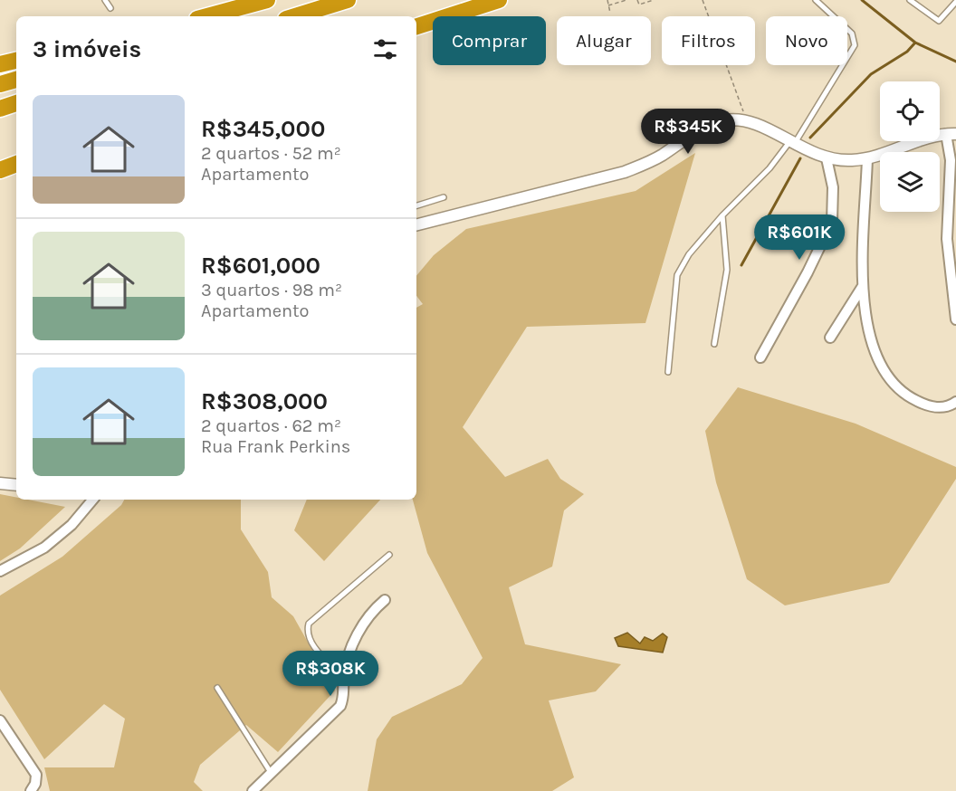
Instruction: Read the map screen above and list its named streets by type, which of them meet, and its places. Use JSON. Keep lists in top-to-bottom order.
{
  "page": {
    "chip": [
      "Comprar",
      "Alugar",
      "Filtros",
      "Novo"
    ],
    "heading": "3 imóveis",
    "list": [
      {
        "name": "R$345,000",
        "note": "2 quartos · 52 m² · Apartamento"
      },
      {
        "name": "R$601,000",
        "note": "3 quartos · 98 m² · Apartamento"
      },
      {
        "name": "R$308,000",
        "note": "2 quartos · 62 m² · Rua Frank Perkins"
      }
    ],
    "price": ["R$345K", "R$601K", "R$308K"]
  }
}
